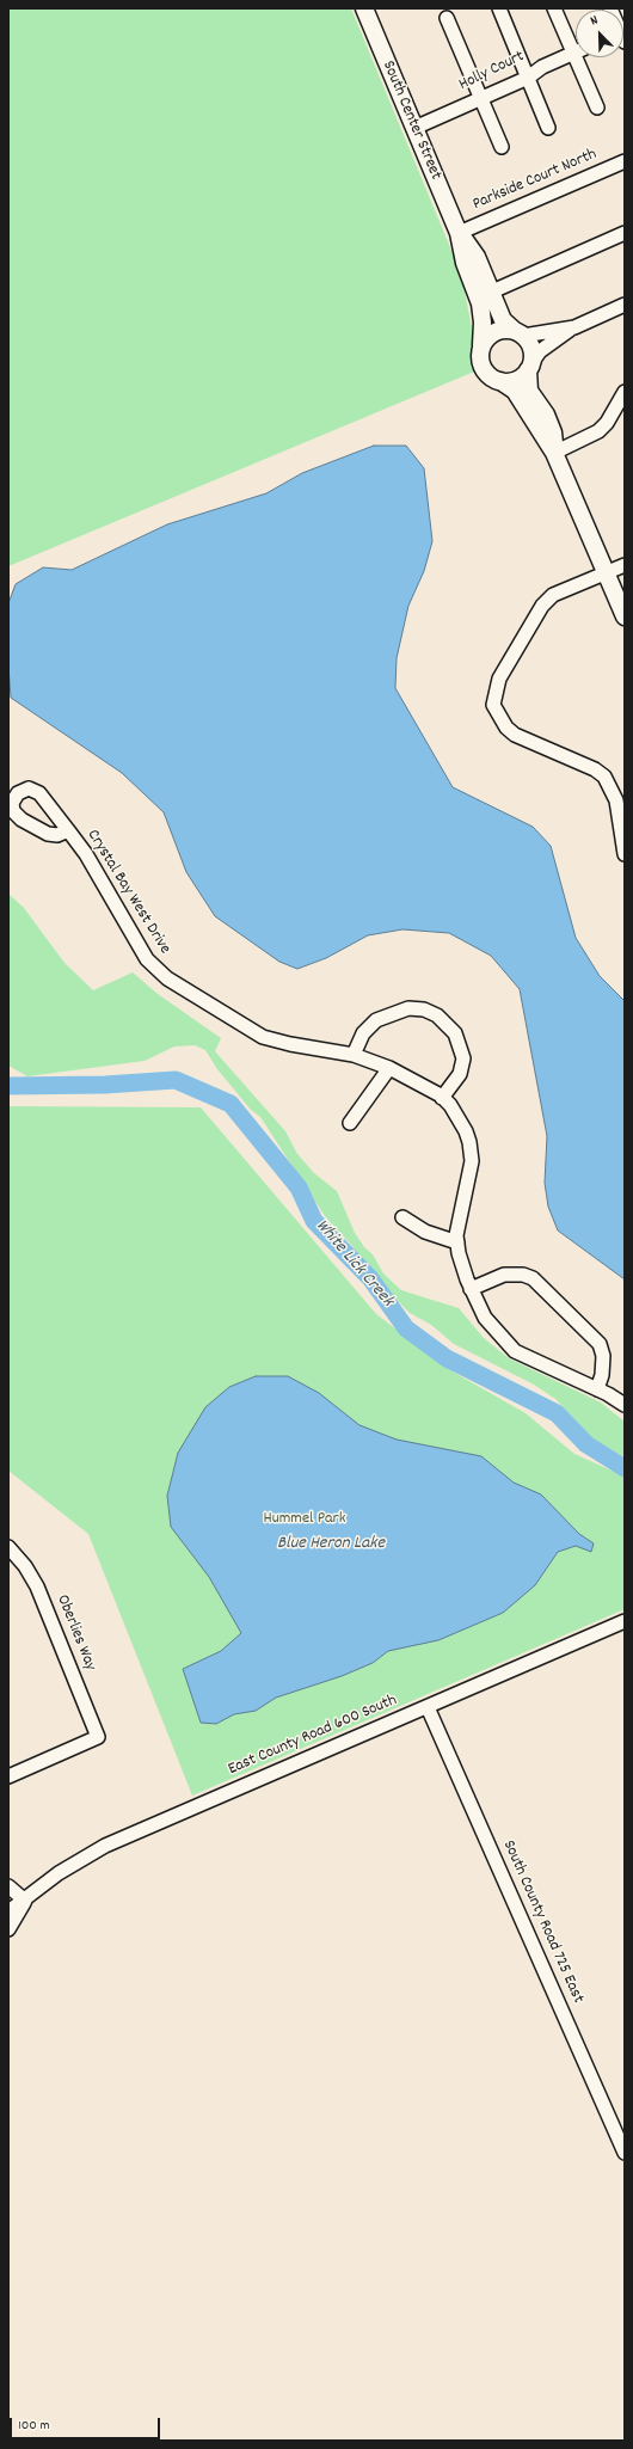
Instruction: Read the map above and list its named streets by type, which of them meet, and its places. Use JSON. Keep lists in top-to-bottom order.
{
  "streets": {
    "main road": ["South Center Street"],
    "street": [
      "Holly Court",
      "Parkside Court North",
      "Crystal Bay West Drive",
      "Oberlies Way",
      "East County Road 600 South",
      "South County Road 725 East"
    ]
  },
  "crossings": [
    ["Holly Court", "South Center Street"],
    ["South Center Street", "Parkside Court North"],
    ["East County Road 600 South", "South County Road 725 East"]
  ],
  "water": ["White Lick Creek", "Blue Heron Lake"],
  "parks": ["Hummel Park"],
  "scale_bar": "100 m",
  "north": "top left"
}
